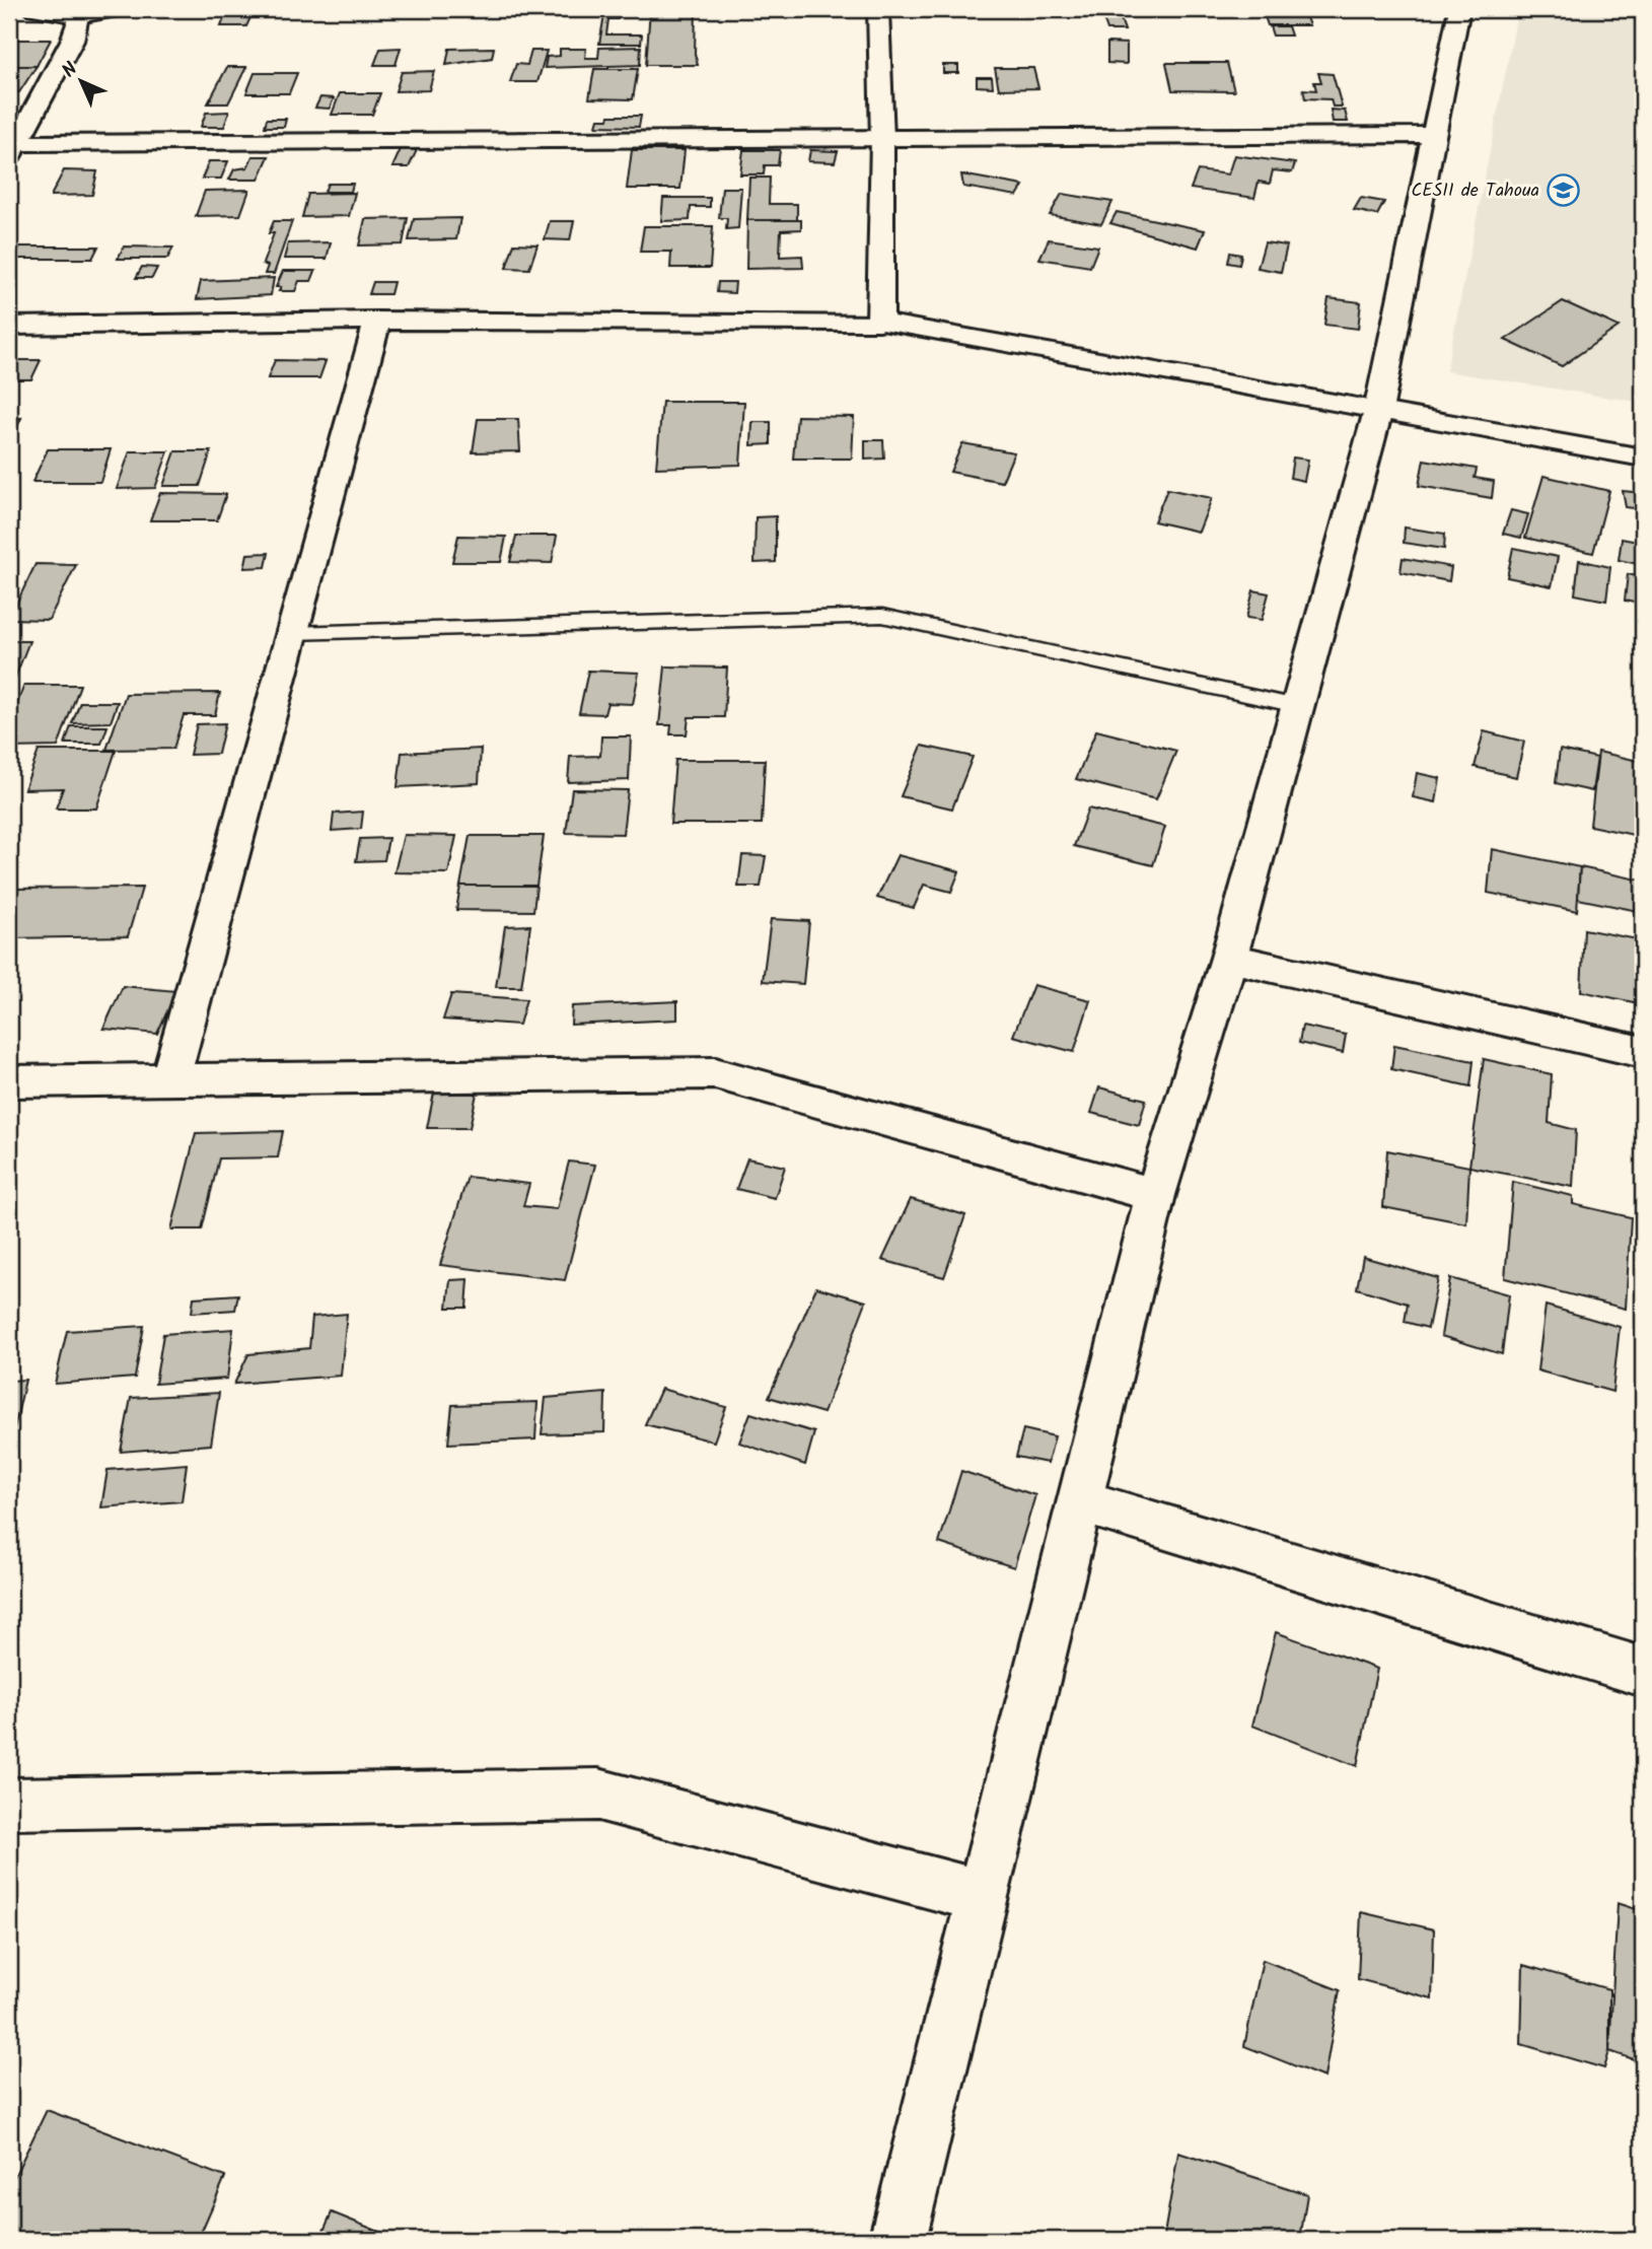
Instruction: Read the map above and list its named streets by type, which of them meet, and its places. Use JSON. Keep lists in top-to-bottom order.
{
  "places": {
    "school or university": ["CESII de Tahoua"]
  },
  "north": "top left"
}
